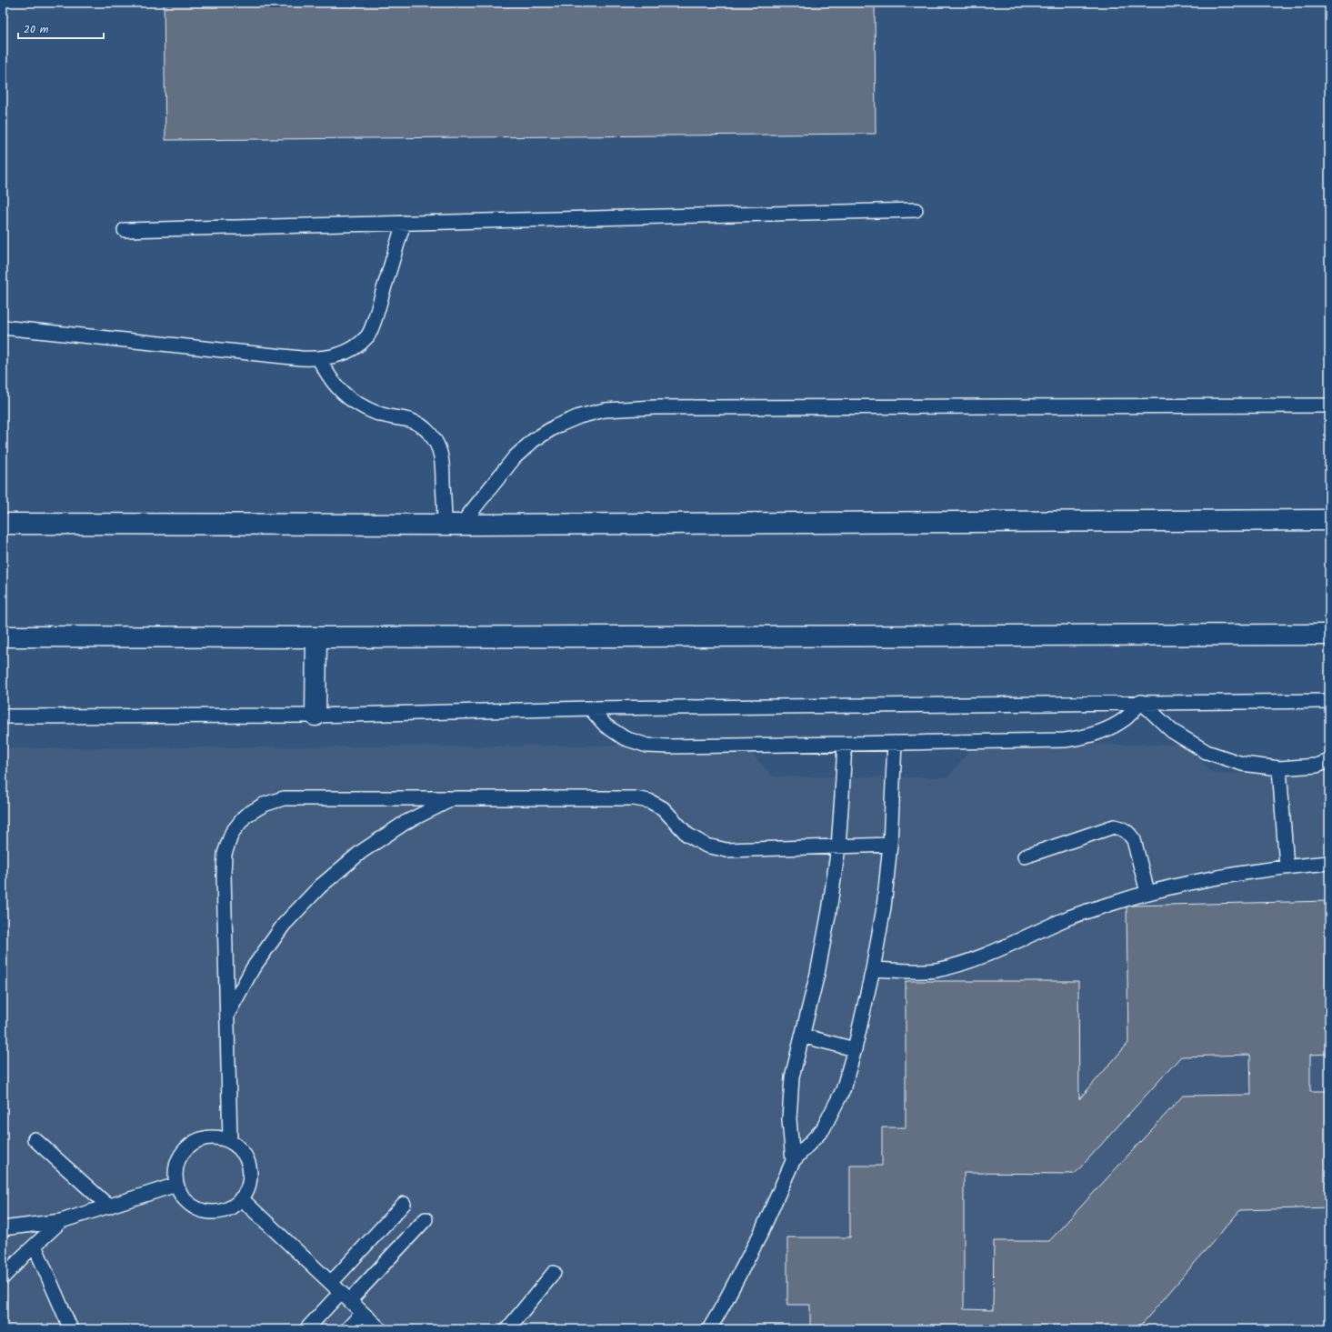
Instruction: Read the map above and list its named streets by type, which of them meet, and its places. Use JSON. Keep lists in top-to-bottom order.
{
  "scale_bar": "20 m"
}
